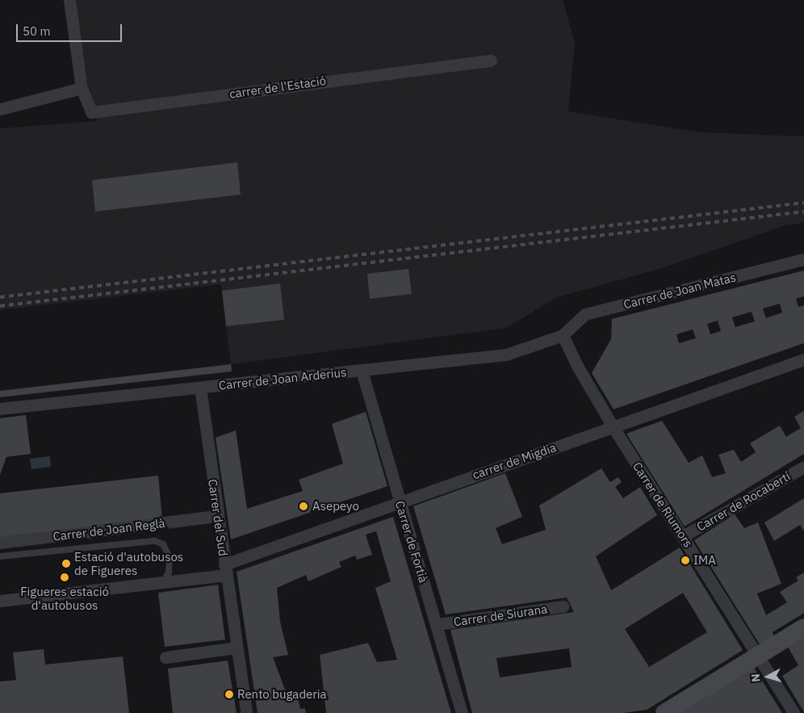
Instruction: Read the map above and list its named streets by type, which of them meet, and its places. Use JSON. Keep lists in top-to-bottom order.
{
  "streets": {
    "street": [
      "carrer de l'Estació",
      "Carrer de Joan Matas",
      "Carrer de Joan Arderius",
      "carrer de Migdia",
      "Carrer de Rocabertí",
      "Carrer de Riumors",
      "Carrer del Sud",
      "Carrer de Joan Reglà",
      "Carrer de Fortià",
      "Carrer de Siurana"
    ]
  },
  "crossings": [
    ["Carrer de Joan Matas", "Carrer de Joan Arderius"],
    ["Carrer de Joan Matas", "Carrer de Riumors"],
    ["Carrer de Joan Arderius", "Carrer de Riumors"],
    ["Carrer de Joan Arderius", "Carrer del Sud"],
    ["Carrer de Joan Arderius", "Carrer de Fortià"],
    ["carrer de Migdia", "Carrer de Riumors"],
    ["carrer de Migdia", "Carrer del Sud"],
    ["carrer de Migdia", "Carrer de Fortià"],
    ["Carrer de Rocabertí", "Carrer de Riumors"],
    ["Carrer del Sud", "Carrer de Joan Reglà"],
    ["Carrer de Fortià", "Carrer de Siurana"]
  ],
  "places": [
    "Asepeyo",
    "IMA",
    "Estació d'autobusos de Figueres",
    "Figueres estació d'autobusos",
    "Rento bugaderia"
  ],
  "scale_bar": "50 m",
  "north": "left"
}
